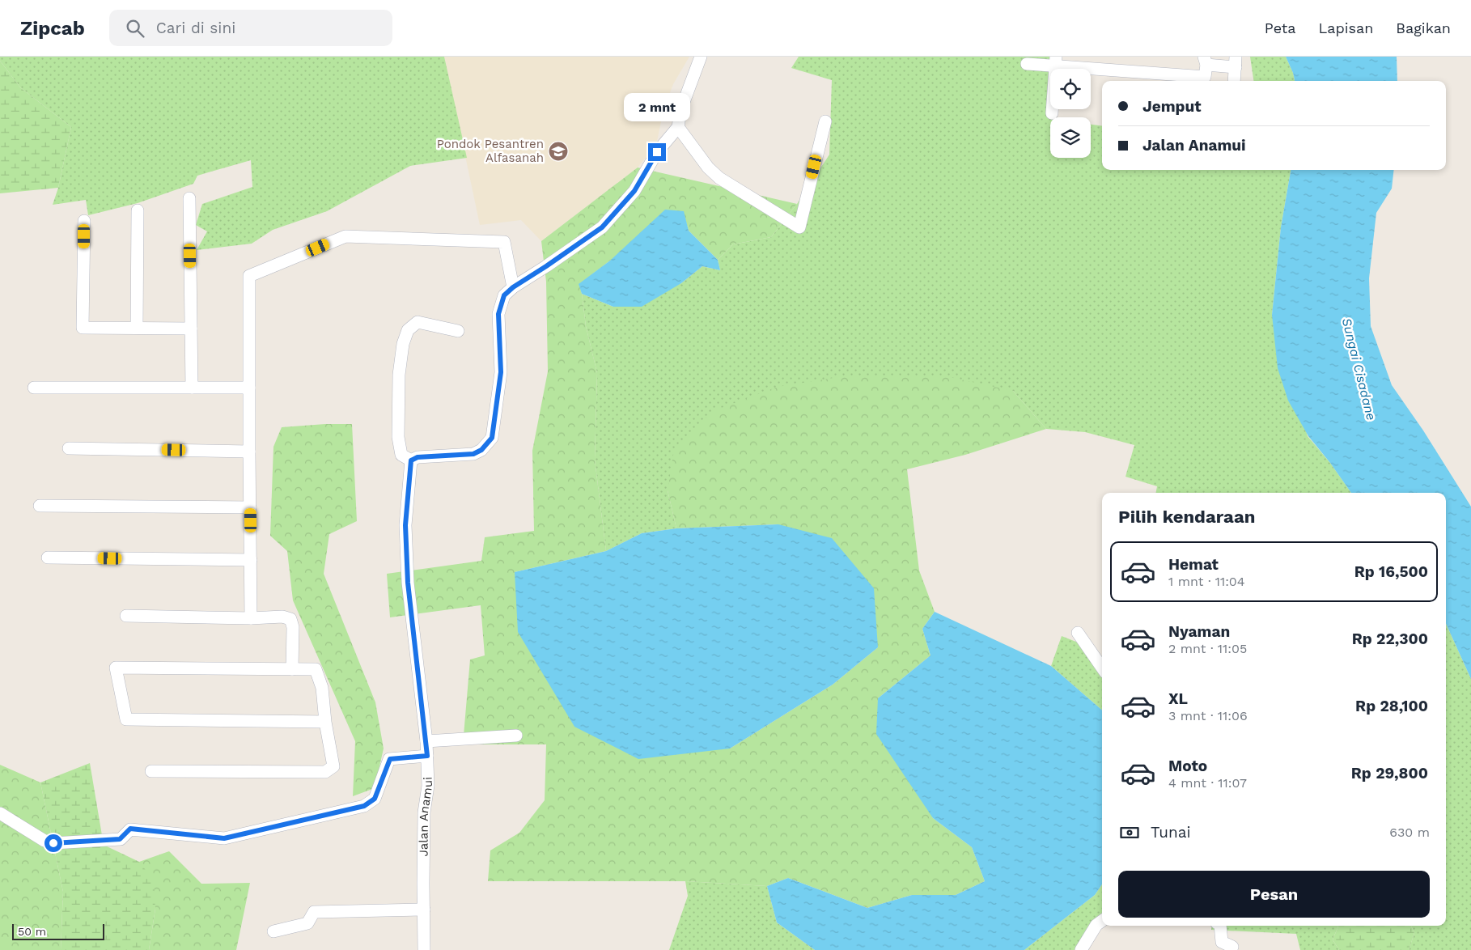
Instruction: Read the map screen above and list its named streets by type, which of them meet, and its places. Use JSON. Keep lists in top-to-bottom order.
{
  "streets": {
    "street": ["Jalan Anamui"]
  },
  "water": ["Sungai Cisadane"],
  "places": {
    "school or university": ["Pondok Pesantren Alfasanah"]
  },
  "scale_bar": "50 m",
  "page": {
    "header": "Zipcab",
    "search": "Cari di sini",
    "nav": ["Peta", "Lapisan", "Bagikan"],
    "banner": ["Jemput", "Jalan Anamui"],
    "bubble": "2 mnt",
    "heading": "Pilih kendaraan",
    "list": [
      {
        "name": "Hemat",
        "note": "1 mnt · 11:04",
        "value": "Rp 16,500"
      },
      {
        "name": "Nyaman",
        "note": "2 mnt · 11:05",
        "value": "Rp 22,300"
      },
      {
        "name": "XL",
        "note": "3 mnt · 11:06",
        "value": "Rp 28,100"
      },
      {
        "name": "Moto",
        "note": "4 mnt · 11:07",
        "value": "Rp 29,800"
      }
    ],
    "pay": ["Tunai", "630 m"],
    "buttons": "Pesan",
    "scale": "50 m"
  }
}
